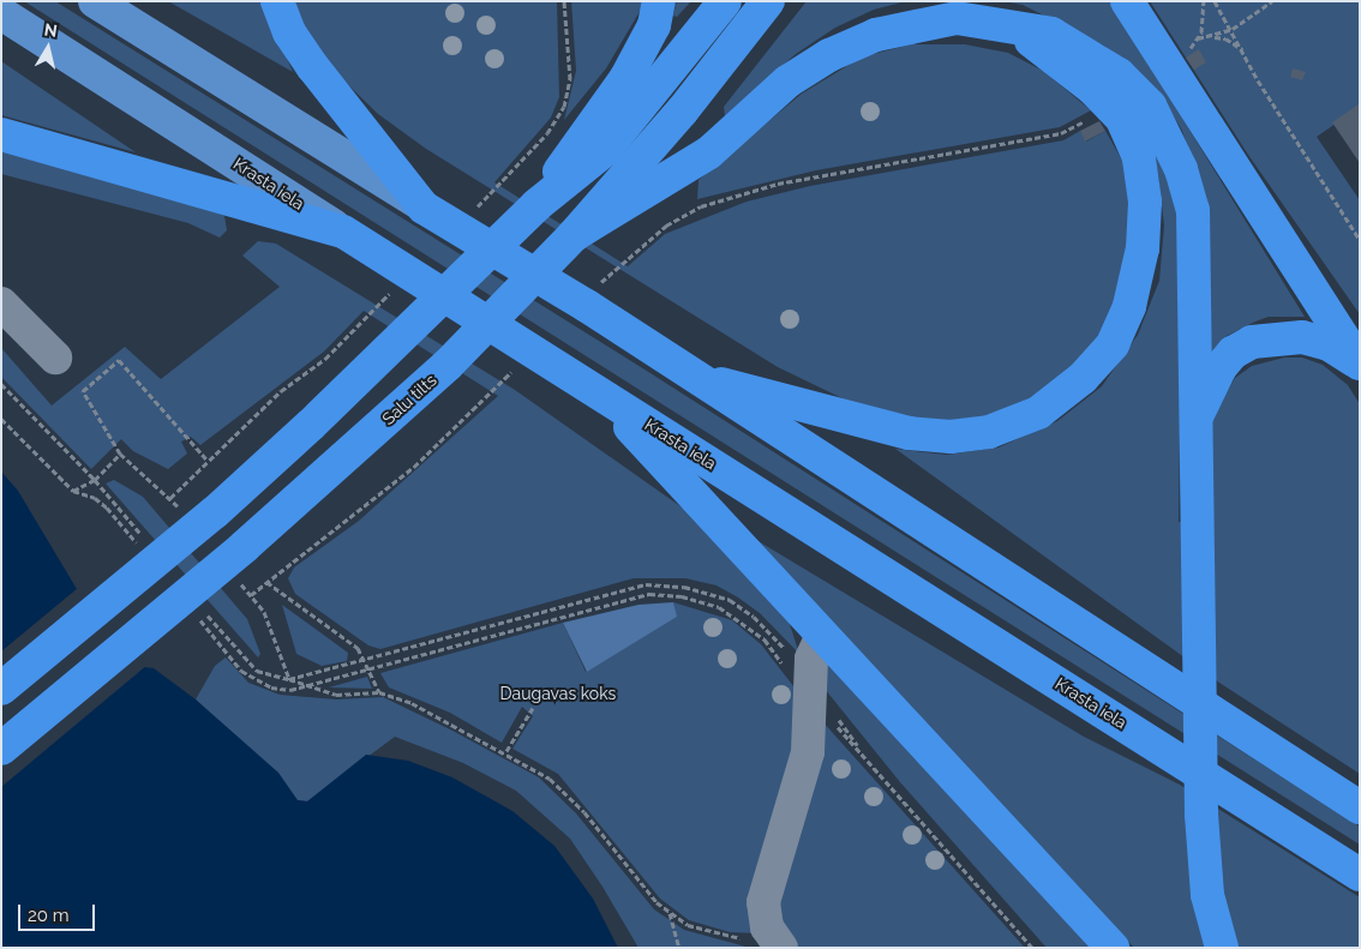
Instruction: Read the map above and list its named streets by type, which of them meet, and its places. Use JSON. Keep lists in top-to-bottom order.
{
  "streets": {
    "highway": ["Krasta iela", "Salu tilts"]
  },
  "parks": ["Daugavas koks"],
  "scale_bar": "20 m",
  "north": "top"
}
